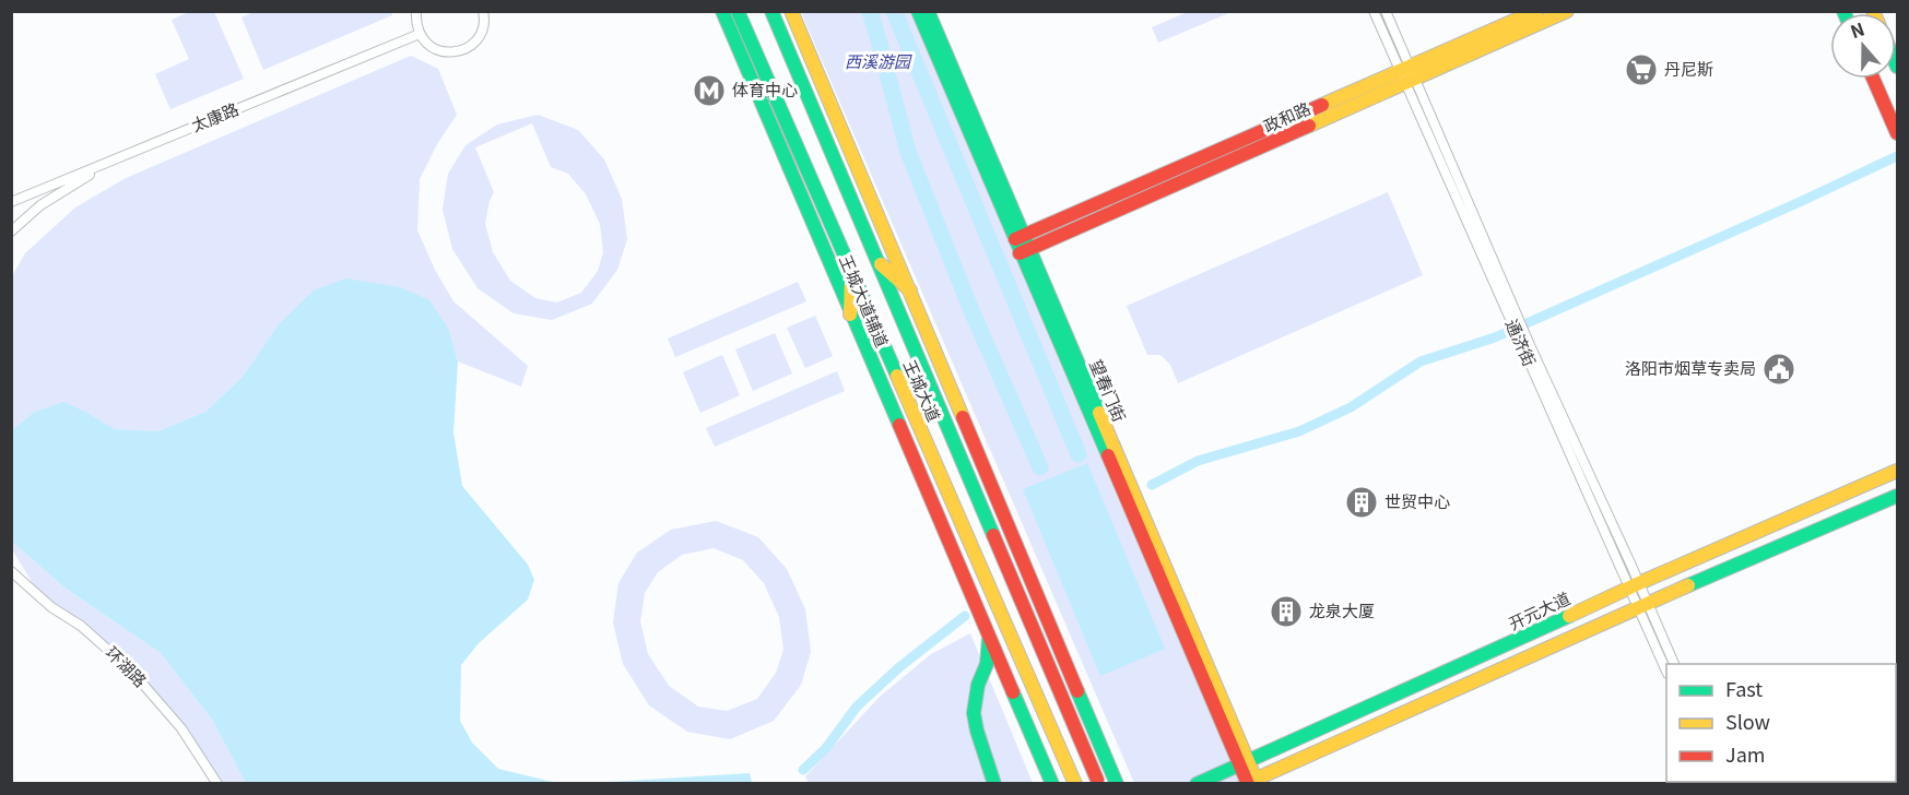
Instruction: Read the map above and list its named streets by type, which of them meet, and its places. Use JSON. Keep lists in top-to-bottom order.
{
  "streets": {
    "main road": [
      "政和路",
      "王城大道辅道",
      "王城大道",
      "望春门街",
      "开元大道"
    ],
    "street": ["太康路", "通济街", "环湖路"]
  },
  "crossings": [
    ["政和路", "通济街"],
    ["政和路", "望春门街"],
    ["通济街", "开元大道"],
    ["望春门街", "开元大道"]
  ],
  "parks": ["西溪游园"],
  "places": {
    "supermarket": ["丹尼斯"],
    "metro station": ["体育中心"],
    "public building": ["洛阳市烟草专卖局"],
    "building": ["世贸中心", "龙泉大厦"]
  },
  "legend": ["Fast", "Slow", "Jam"],
  "north": "top"
}
